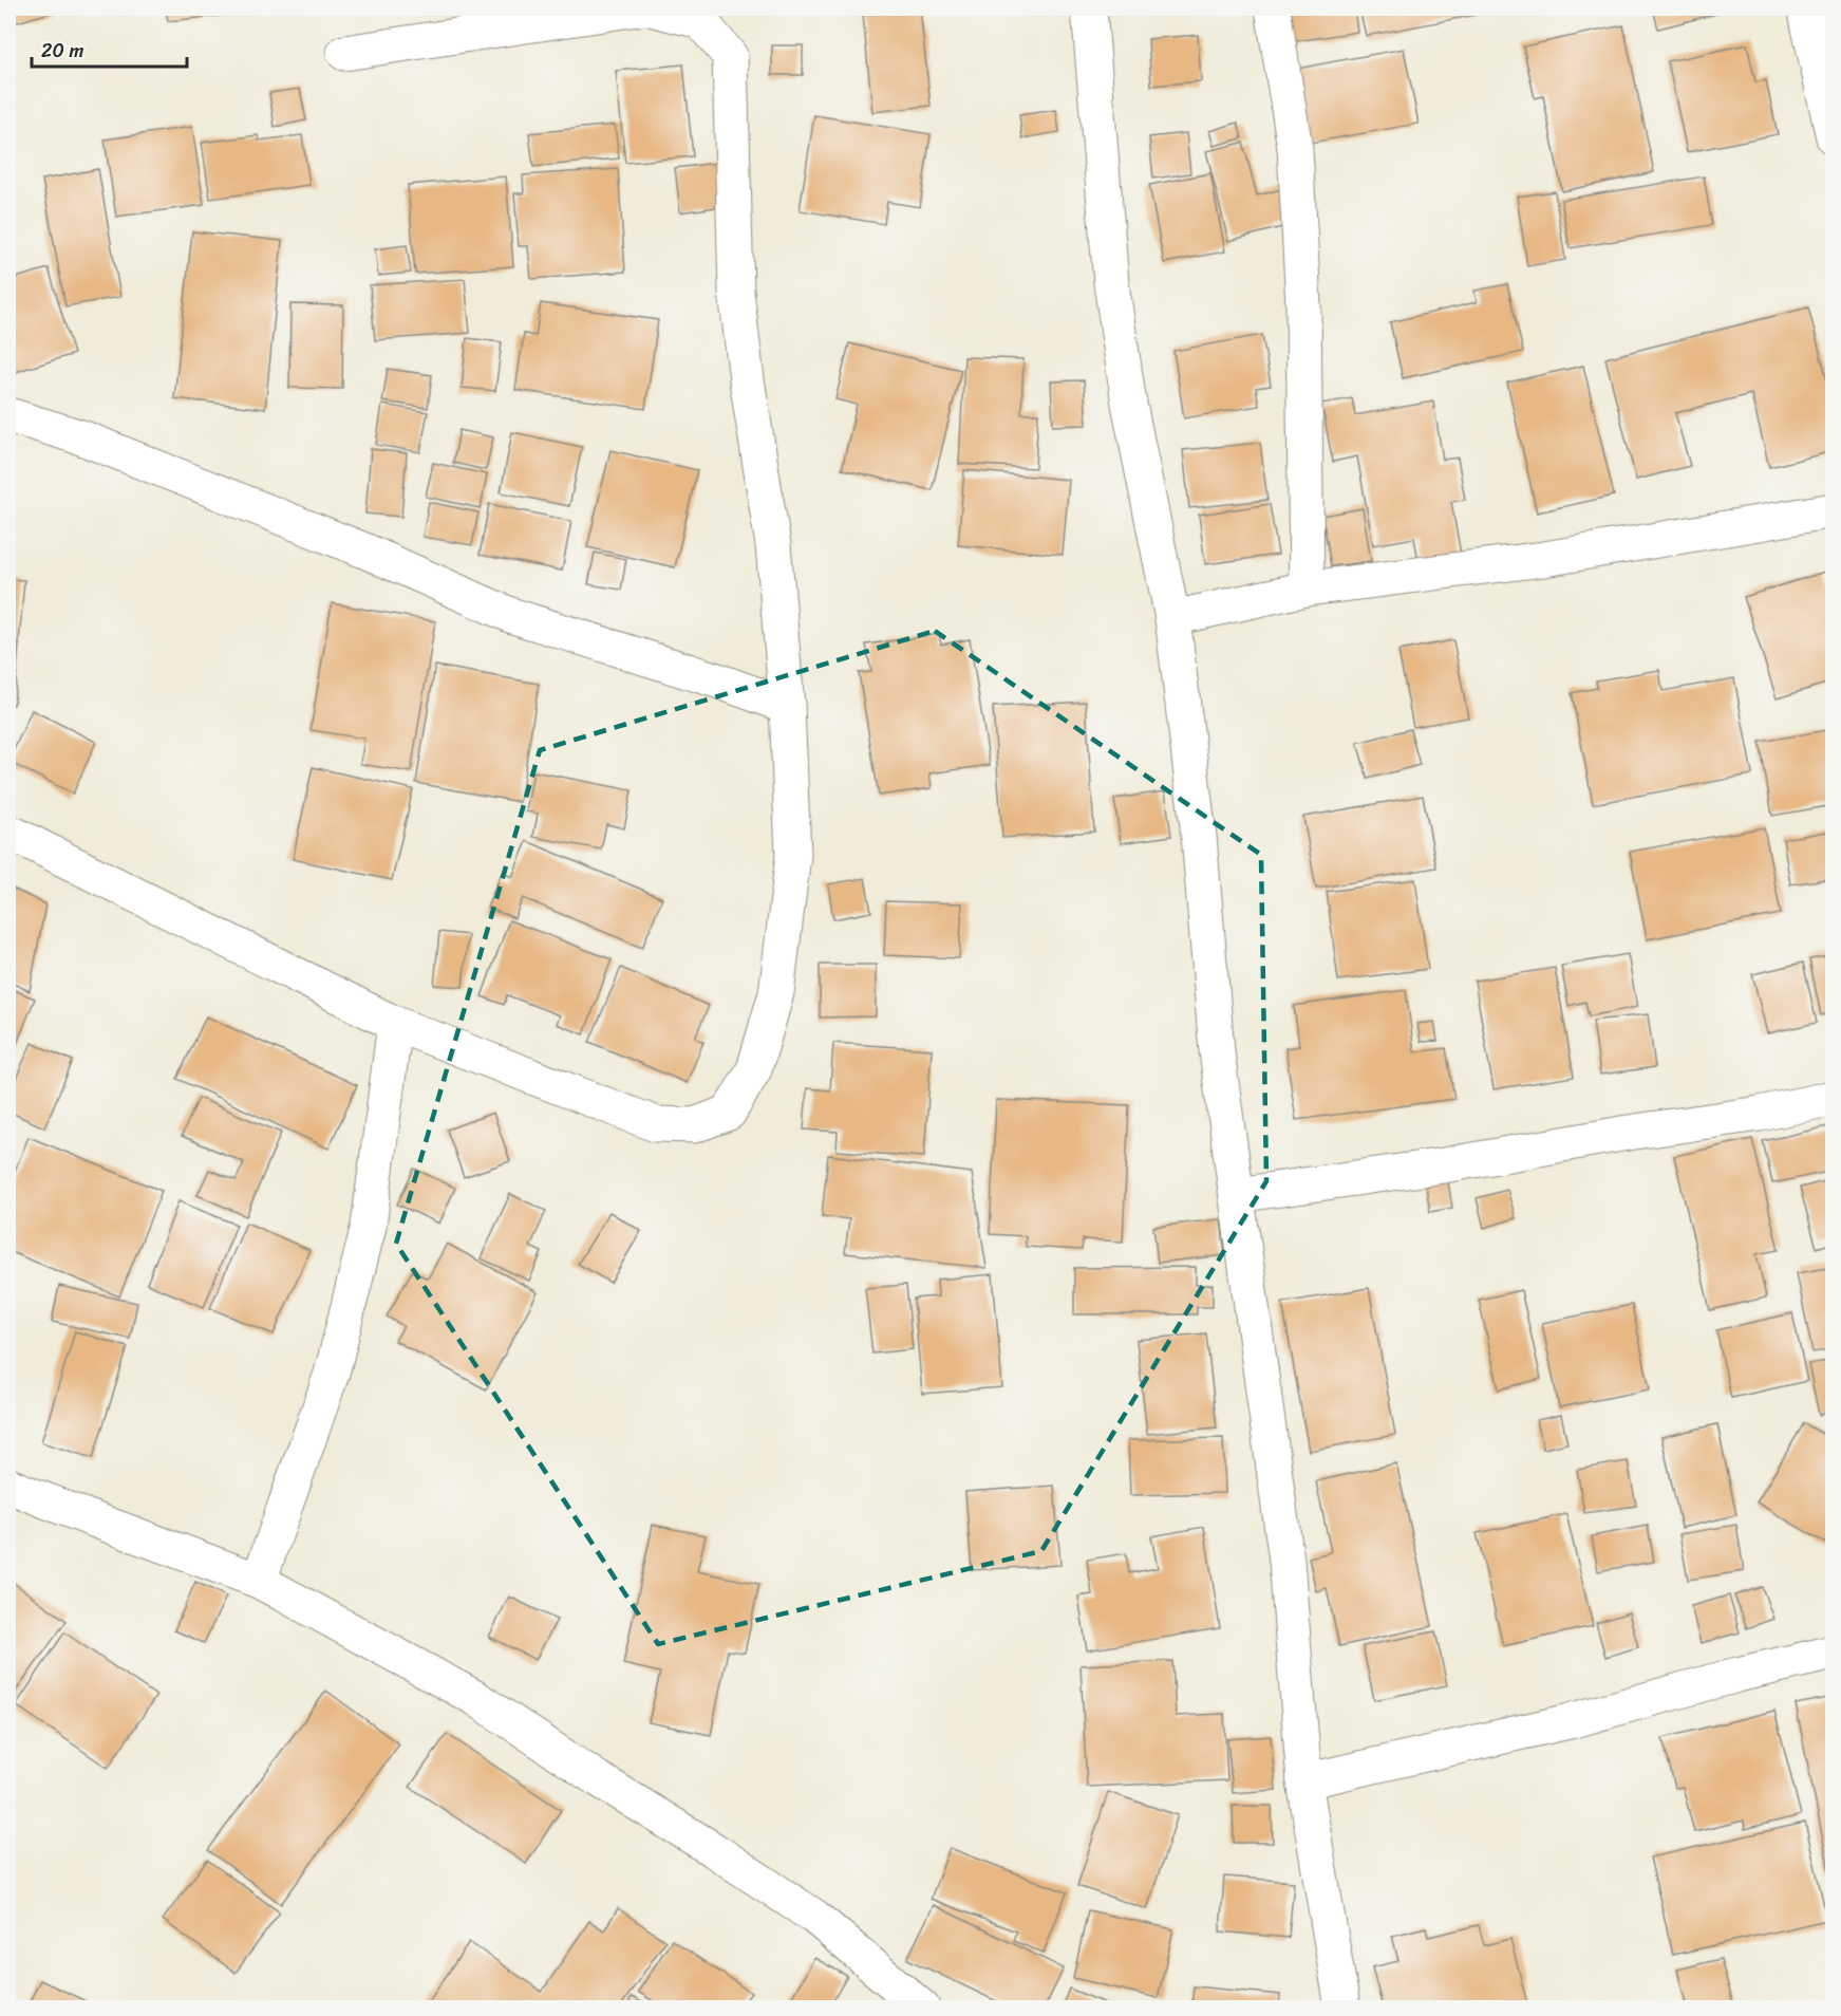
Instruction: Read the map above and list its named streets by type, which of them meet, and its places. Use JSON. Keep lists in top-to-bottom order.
{
  "scale_bar": "20 m"
}
